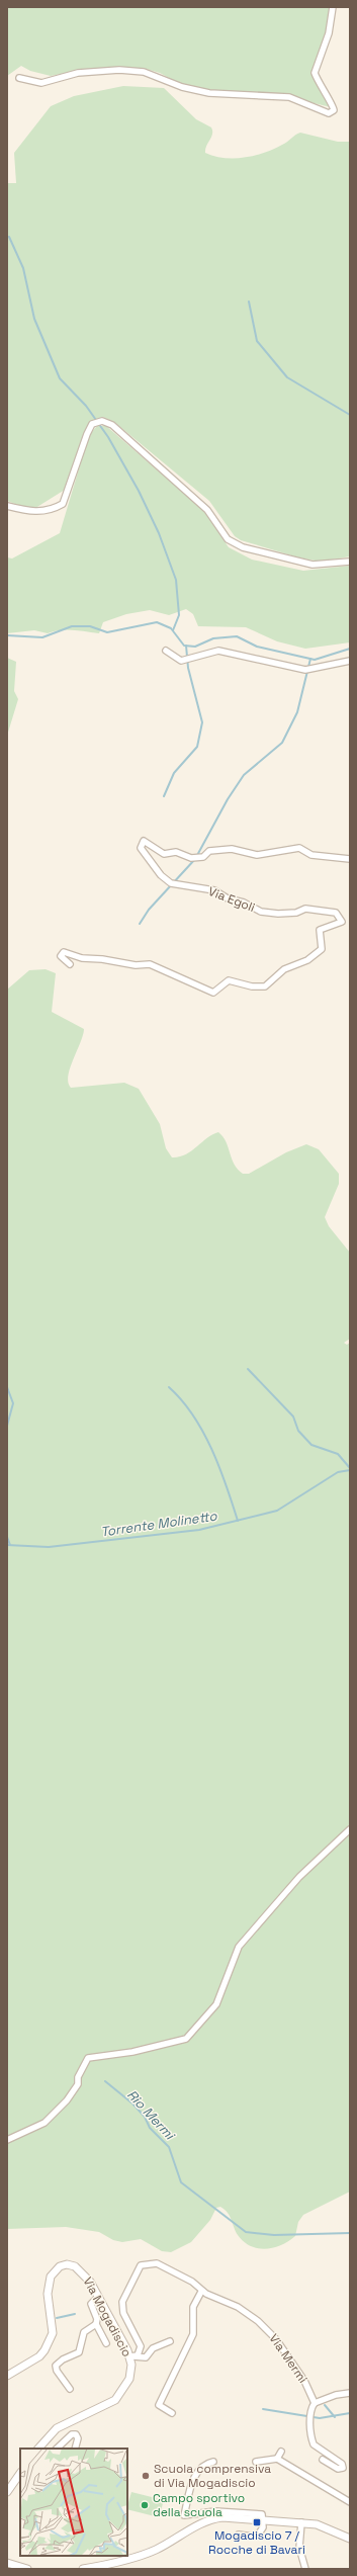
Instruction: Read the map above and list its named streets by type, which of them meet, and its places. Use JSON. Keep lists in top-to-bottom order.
{
  "streets": {
    "street": ["Via Egoli", "Via Mogadiscio", "Via Mermi"]
  },
  "crossings": [
    ["Via Mogadiscio", "Via Mermi"]
  ],
  "water": ["Torrente Molinetto", "Rio Mermi"],
  "places": {
    "other": ["Scuola comprensiva di Via Mogadiscio", "Campo sportivo della scuola"],
    "transit": ["Mogadiscio 7 / Rocche di Bavari"]
  }
}
